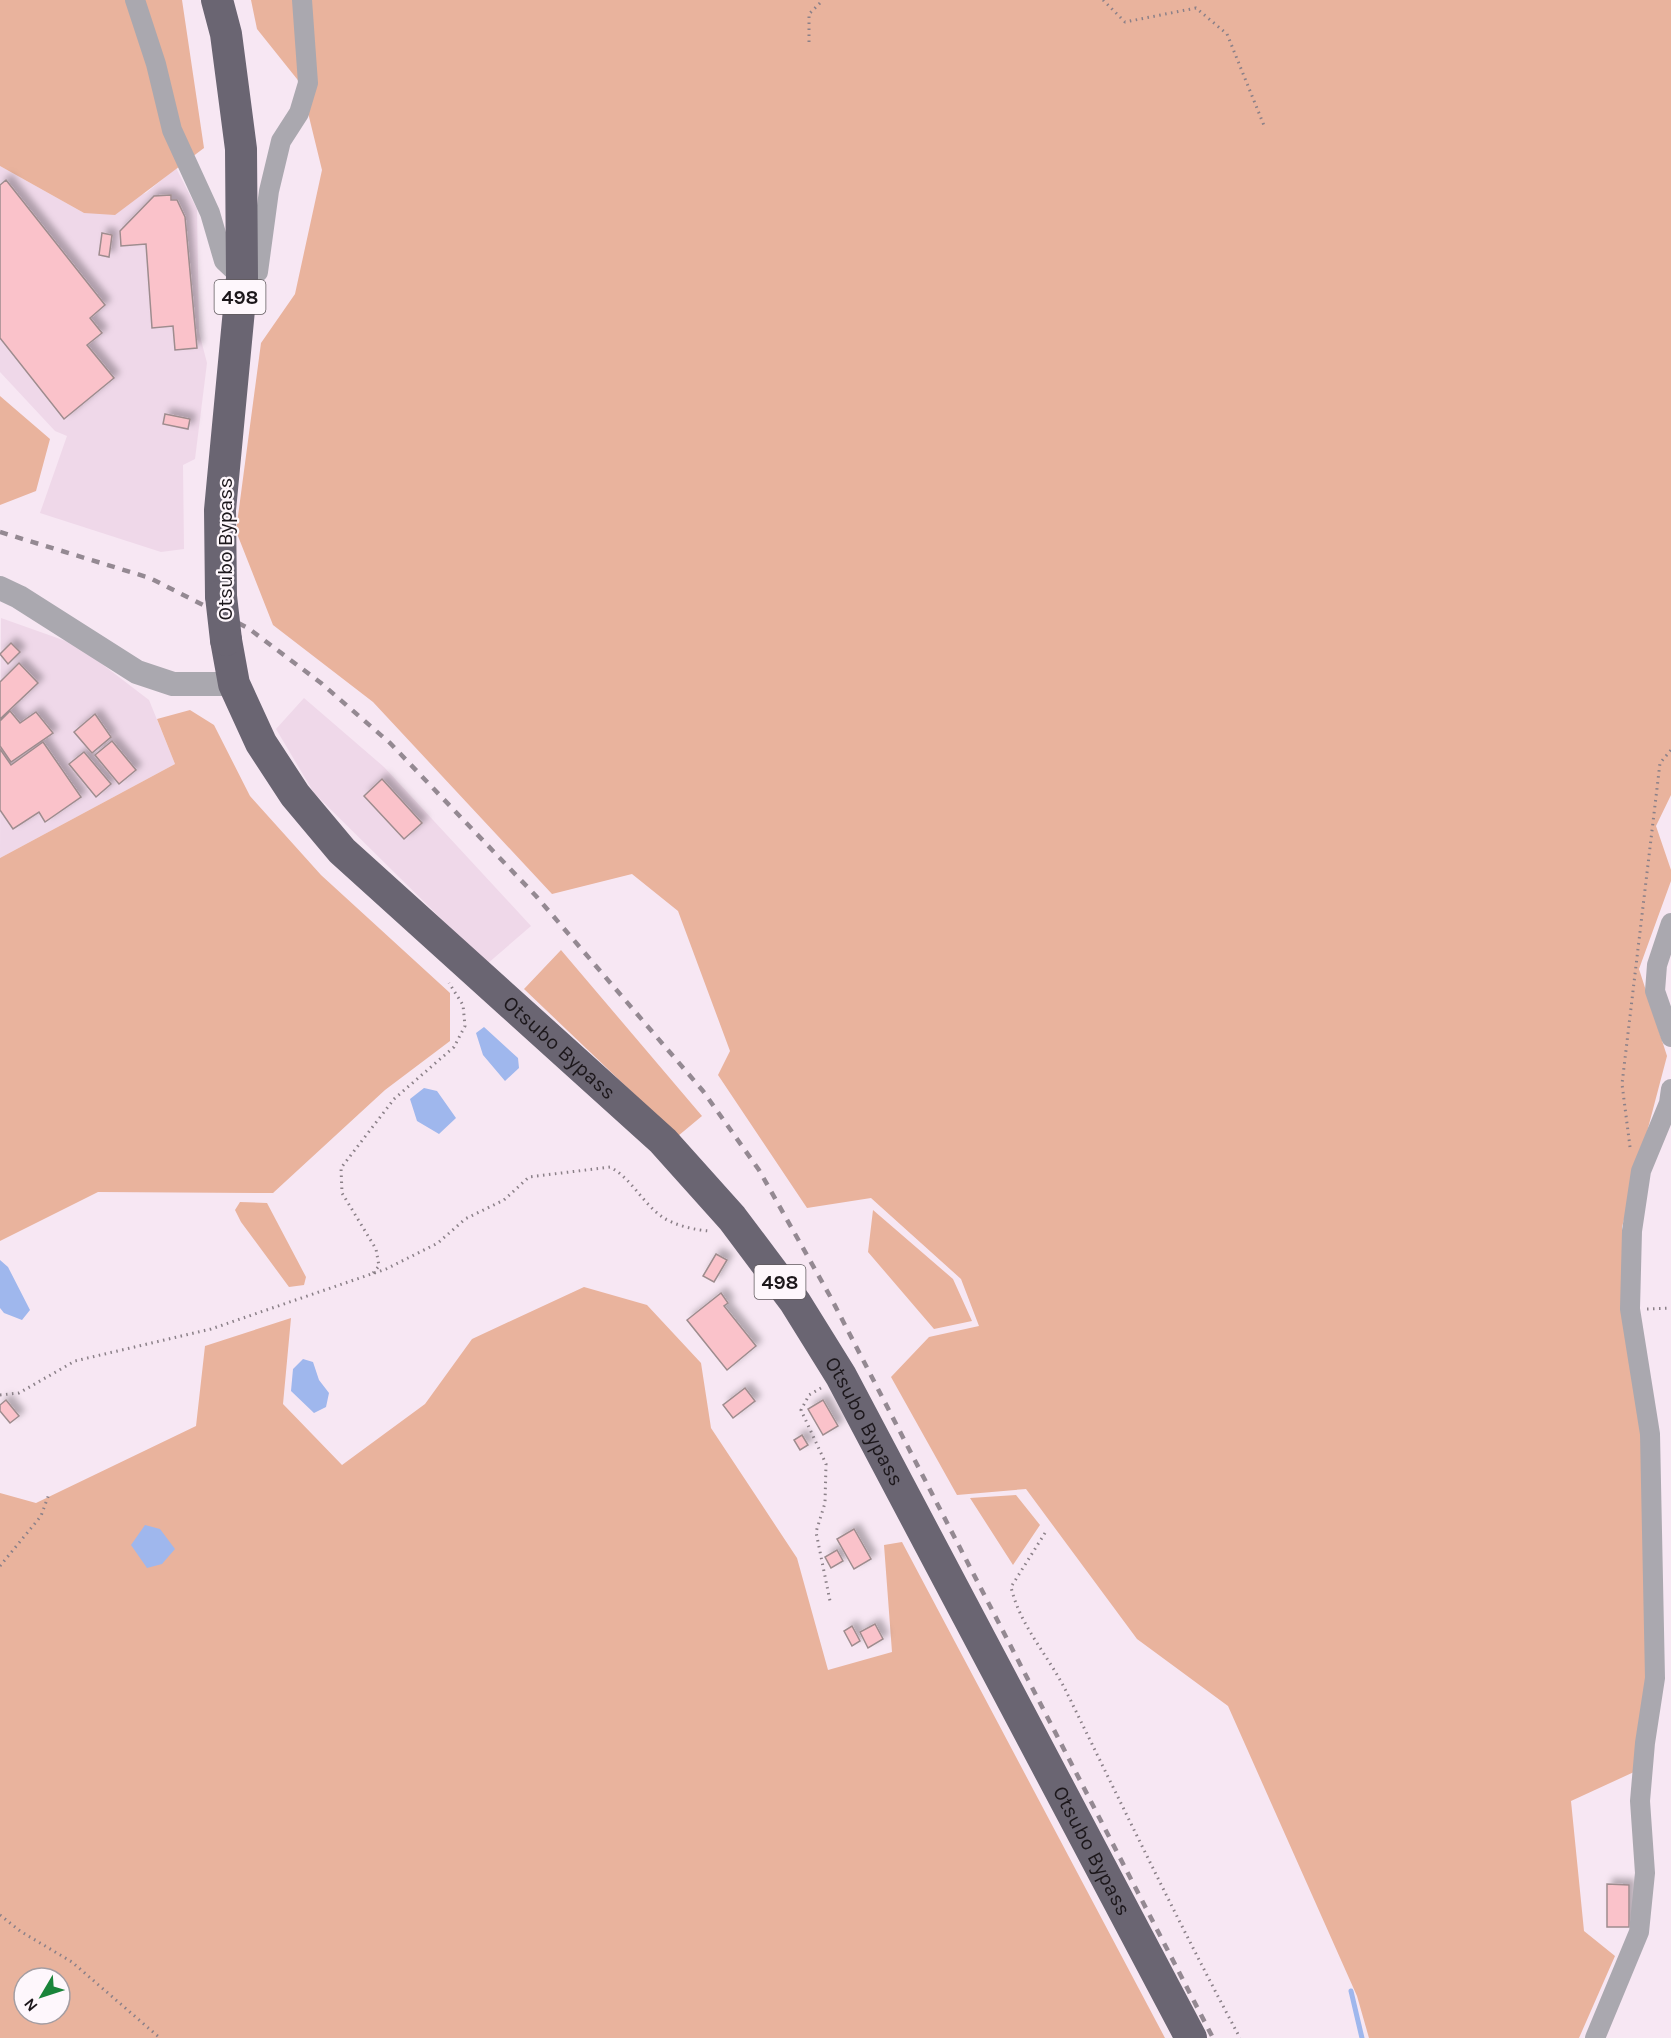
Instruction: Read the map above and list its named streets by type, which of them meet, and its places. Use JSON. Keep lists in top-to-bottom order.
{
  "streets": {
    "highway": ["498", "Otsubo Bypass"]
  },
  "north": "bottom left"
}
